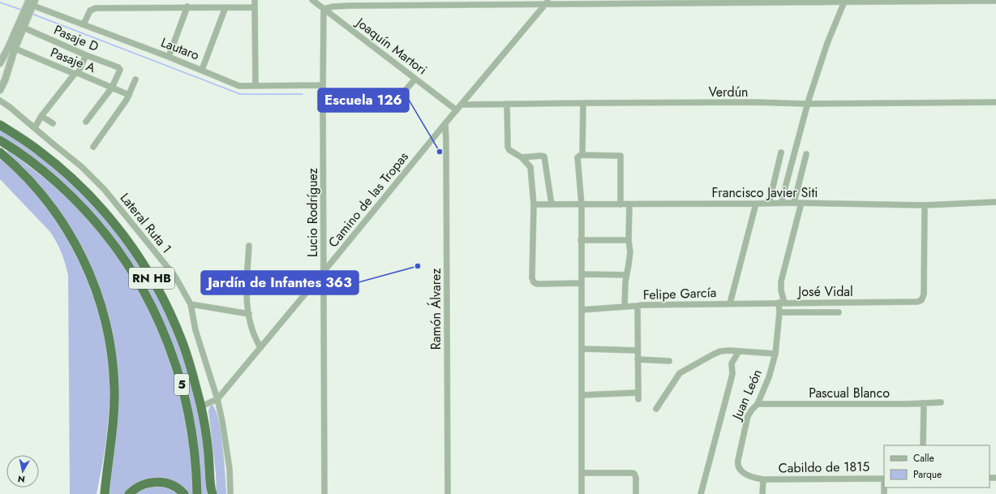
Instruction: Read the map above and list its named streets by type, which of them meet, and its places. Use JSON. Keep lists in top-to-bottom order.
{
  "streets": {
    "highway": ["RN HB", "5"],
    "street": [
      "Pasaje D",
      "Joaquín Martori",
      "Lautaro",
      "Pasaje A",
      "Verdún",
      "Francisco Javier Siti",
      "Camino de las Tropas",
      "Lucio Rodríguez",
      "Lateral Ruta 1",
      "José Vidal",
      "Felipe García",
      "Ramón Álvarez",
      "Pascual Blanco",
      "Juan León",
      "Cabildo de 1815"
    ]
  },
  "crossings": [
    ["Pasaje D", "Pasaje A"],
    ["Joaquín Martori", "Camino de las Tropas"],
    ["Joaquín Martori", "Lucio Rodríguez"],
    ["Lautaro", "Lucio Rodríguez"],
    ["Verdún", "Camino de las Tropas"],
    ["Francisco Javier Siti", "José Vidal"],
    ["Francisco Javier Siti", "Felipe García"],
    ["Francisco Javier Siti", "Juan León"],
    ["Camino de las Tropas", "Lucio Rodríguez"],
    ["Camino de las Tropas", "Lateral Ruta 1"],
    ["Camino de las Tropas", "RN HB"],
    ["Camino de las Tropas", "Ramón Álvarez"],
    ["José Vidal", "Felipe García"],
    ["José Vidal", "Juan León"],
    ["Pascual Blanco", "Juan León"],
    ["Juan León", "Cabildo de 1815"]
  ],
  "places": ["Escuela 126", "Jardín de Infantes 363"],
  "legend": ["Calle", "Parque"],
  "north": "bottom"
}
